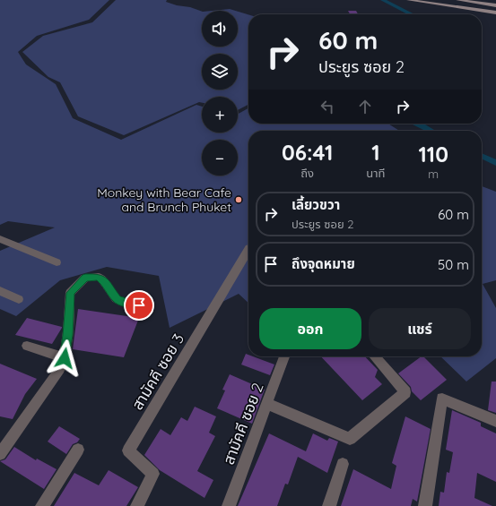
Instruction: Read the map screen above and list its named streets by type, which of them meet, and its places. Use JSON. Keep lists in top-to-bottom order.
{
  "streets": {
    "street": ["สามัคคี ซอย 3", "สามัคคี ซอย 2"]
  },
  "places": ["Monkey with Bear Cafe and Brunch Phuket"],
  "page": {
    "map_buttons": ["+", "−"],
    "turn": ["60 m", "ประยูร ซอย 2"],
    "eta": [
      "06:41",
      "ถึง",
      "1",
      "นาที",
      "110",
      "m"
    ],
    "list": [
      {
        "name": "เลี้ยวขวา",
        "note": "ประยูร ซอย 2",
        "value": "60 m"
      },
      {
        "name": "ถึงจุดหมาย",
        "value": "50 m"
      }
    ],
    "buttons": ["ออก", "แชร์"]
  }
}
